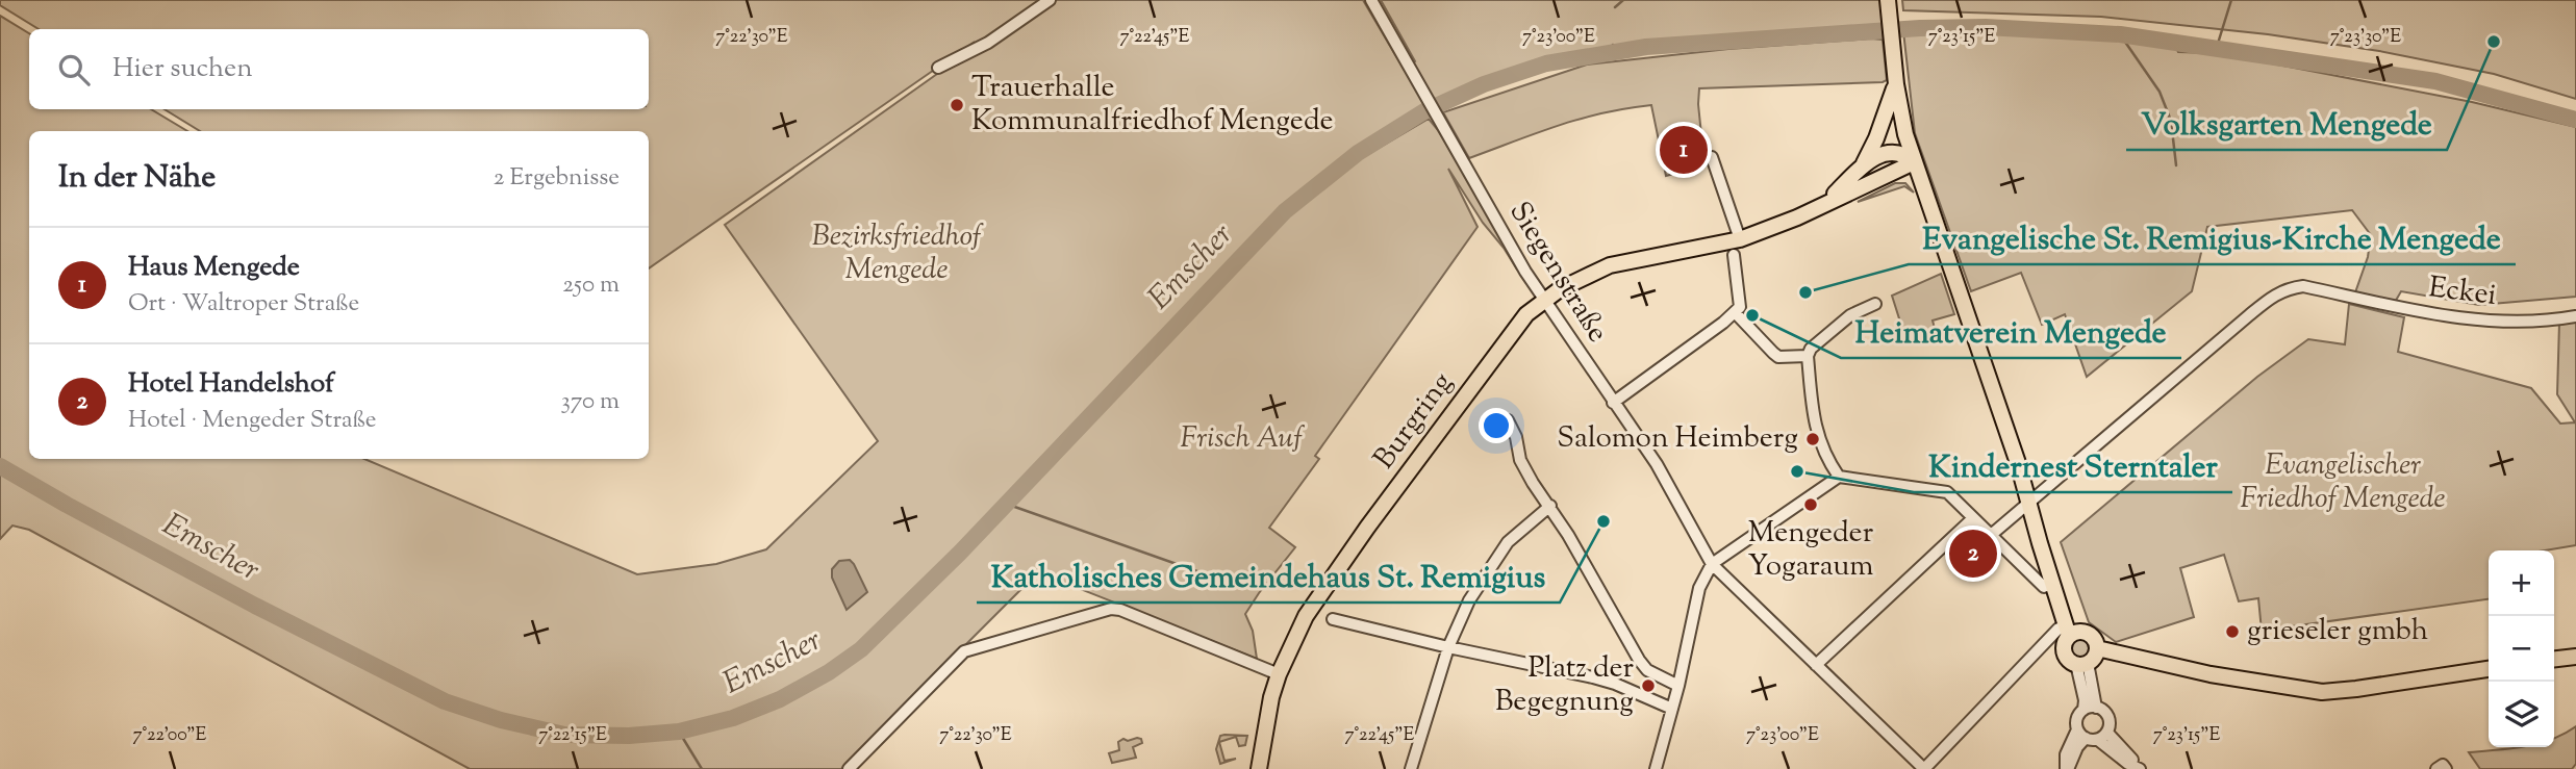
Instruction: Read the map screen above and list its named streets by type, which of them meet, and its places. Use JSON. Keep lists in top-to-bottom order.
{
  "streets": {
    "main road": ["Burgring"],
    "street": ["Siegenstraße", "Eckei"]
  },
  "crossings": [
    ["Siegenstraße", "Burgring"]
  ],
  "water": ["Emscher"],
  "parks": ["Bezirksfriedhof Mengede", "Frisch Auf", "Evangelischer Friedhof Mengede"],
  "places": [
    "Volksgarten Mengede",
    "Trauerhalle Kommunalfriedhof Mengede",
    "Evangelische St. Remigius-Kirche Mengede",
    "Heimatverein Mengede",
    "Salomon Heimberg",
    "Kindernest Sterntaler",
    "Mengeder Yogaraum",
    "Katholisches Gemeindehaus St. Remigius",
    "grieseler gmbh",
    "Platz der Begegnung"
  ],
  "page": {
    "search": "Hier suchen",
    "pins": ["1", "2"],
    "heading": ["In der Nähe", "2 Ergebnisse"],
    "list": [
      {
        "mark": "1",
        "name": "Haus Mengede",
        "note": "Ort · Waltroper Straße",
        "value": "250 m"
      },
      {
        "mark": "2",
        "name": "Hotel Handelshof",
        "note": "Hotel · Mengeder Straße",
        "value": "370 m"
      }
    ],
    "map_buttons": ["+", "−"]
  },
  "coordinates": [
    "7°23'30\"E",
    "7°22'30\"E",
    "7°22'45\"E",
    "7°23'00\"E",
    "7°23'15\"E",
    "7°22'00\"E",
    "7°22'15\"E"
  ]
}
